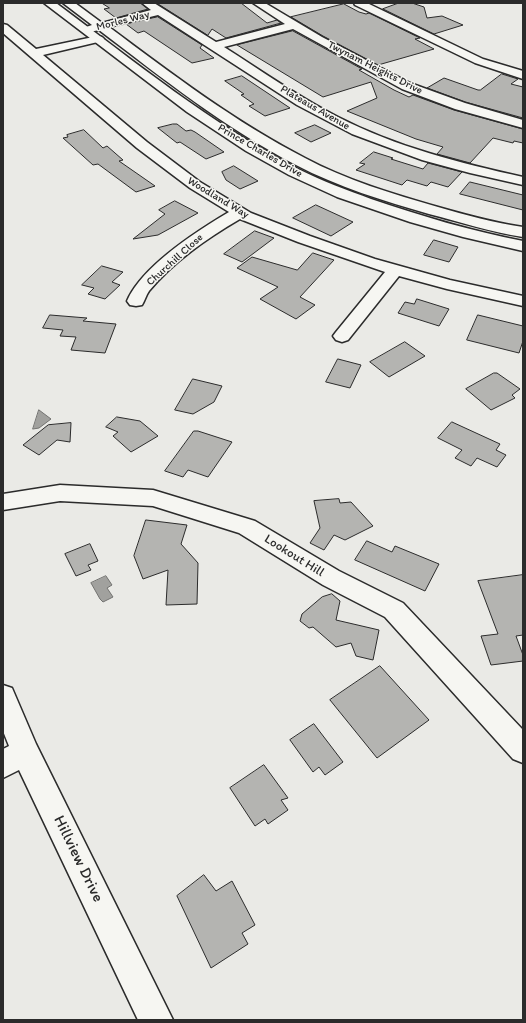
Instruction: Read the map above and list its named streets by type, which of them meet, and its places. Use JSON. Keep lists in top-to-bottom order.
{
  "streets": {
    "main road": [
      "Morles Way",
      "Twynam Heights Drive",
      "Plateaus Avenue",
      "Prince Charles Drive",
      "Woodland Way",
      "Churchill Close",
      "Lookout Hill",
      "Hillview Drive"
    ]
  },
  "crossings": [
    ["Morles Way", "Plateaus Avenue"],
    ["Morles Way", "Prince Charles Drive"],
    ["Morles Way", "Woodland Way"],
    ["Woodland Way", "Churchill Close"]
  ]
}
